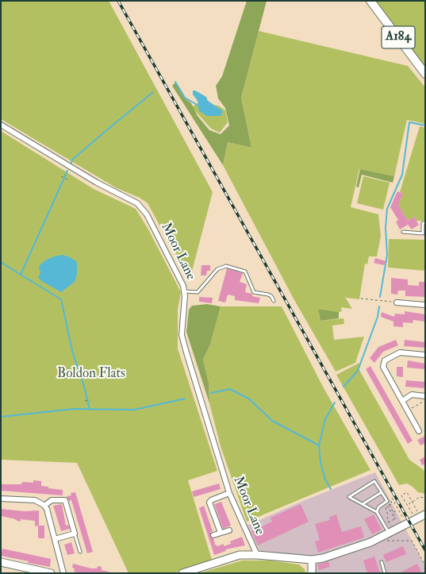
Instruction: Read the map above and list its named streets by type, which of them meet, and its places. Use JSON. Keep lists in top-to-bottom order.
{
  "streets": {
    "main road": ["A184"],
    "street": ["Moor Lane"]
  },
  "parks": ["Boldon Flats"]
}
